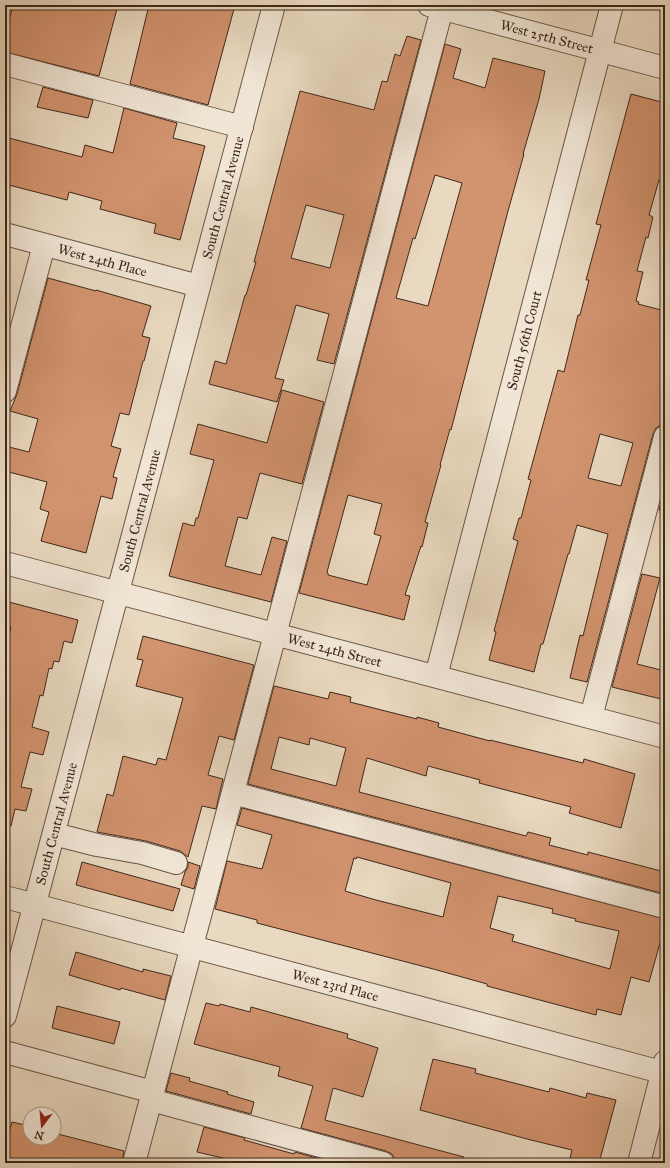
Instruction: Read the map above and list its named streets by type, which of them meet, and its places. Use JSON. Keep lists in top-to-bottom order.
{
  "streets": {
    "street": [
      "West 25th Street",
      "South Central Avenue",
      "West 24th Place",
      "South 56th Court",
      "West 24th Street",
      "West 23rd Place"
    ]
  },
  "crossings": [
    ["West 25th Street", "South 56th Court"],
    ["South Central Avenue", "West 24th Place"],
    ["South Central Avenue", "West 24th Street"],
    ["South Central Avenue", "West 23rd Place"],
    ["South 56th Court", "West 24th Street"]
  ],
  "north": "bottom"
}
